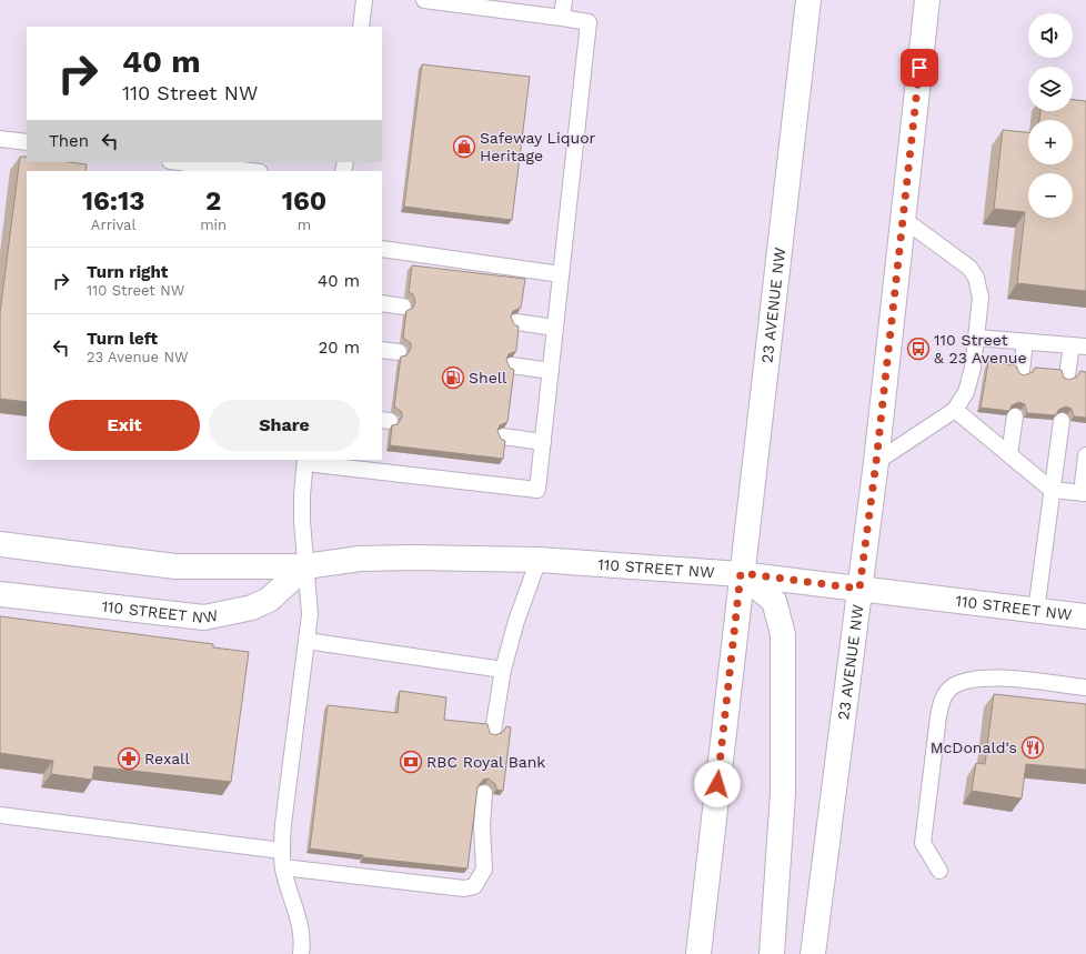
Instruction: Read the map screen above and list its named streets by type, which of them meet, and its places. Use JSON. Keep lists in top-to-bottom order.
{
  "streets": {
    "main road": ["23 AVENUE NW", "110 STREET NW"]
  },
  "crossings": [
    ["23 AVENUE NW", "110 STREET NW"]
  ],
  "places": {
    "shop": ["Safeway Liquor Heritage"],
    "bus stop": ["110 Street & 23 Avenue"],
    "fuel station": ["Shell"],
    "restaurant": ["McDonald's"],
    "pharmacy": ["Rexall"],
    "bank": ["RBC Royal Bank"]
  },
  "page": {
    "map_buttons": ["+", "−"],
    "turn": ["40 m", "110 Street NW"],
    "then": "Then",
    "eta": [
      "16:13",
      "Arrival",
      "2",
      "min",
      "160",
      "m"
    ],
    "list": [
      {
        "name": "Turn right",
        "note": "110 Street NW",
        "value": "40 m"
      },
      {
        "name": "Turn left",
        "note": "23 Avenue NW",
        "value": "20 m"
      }
    ],
    "buttons": ["Exit", "Share"]
  }
}
